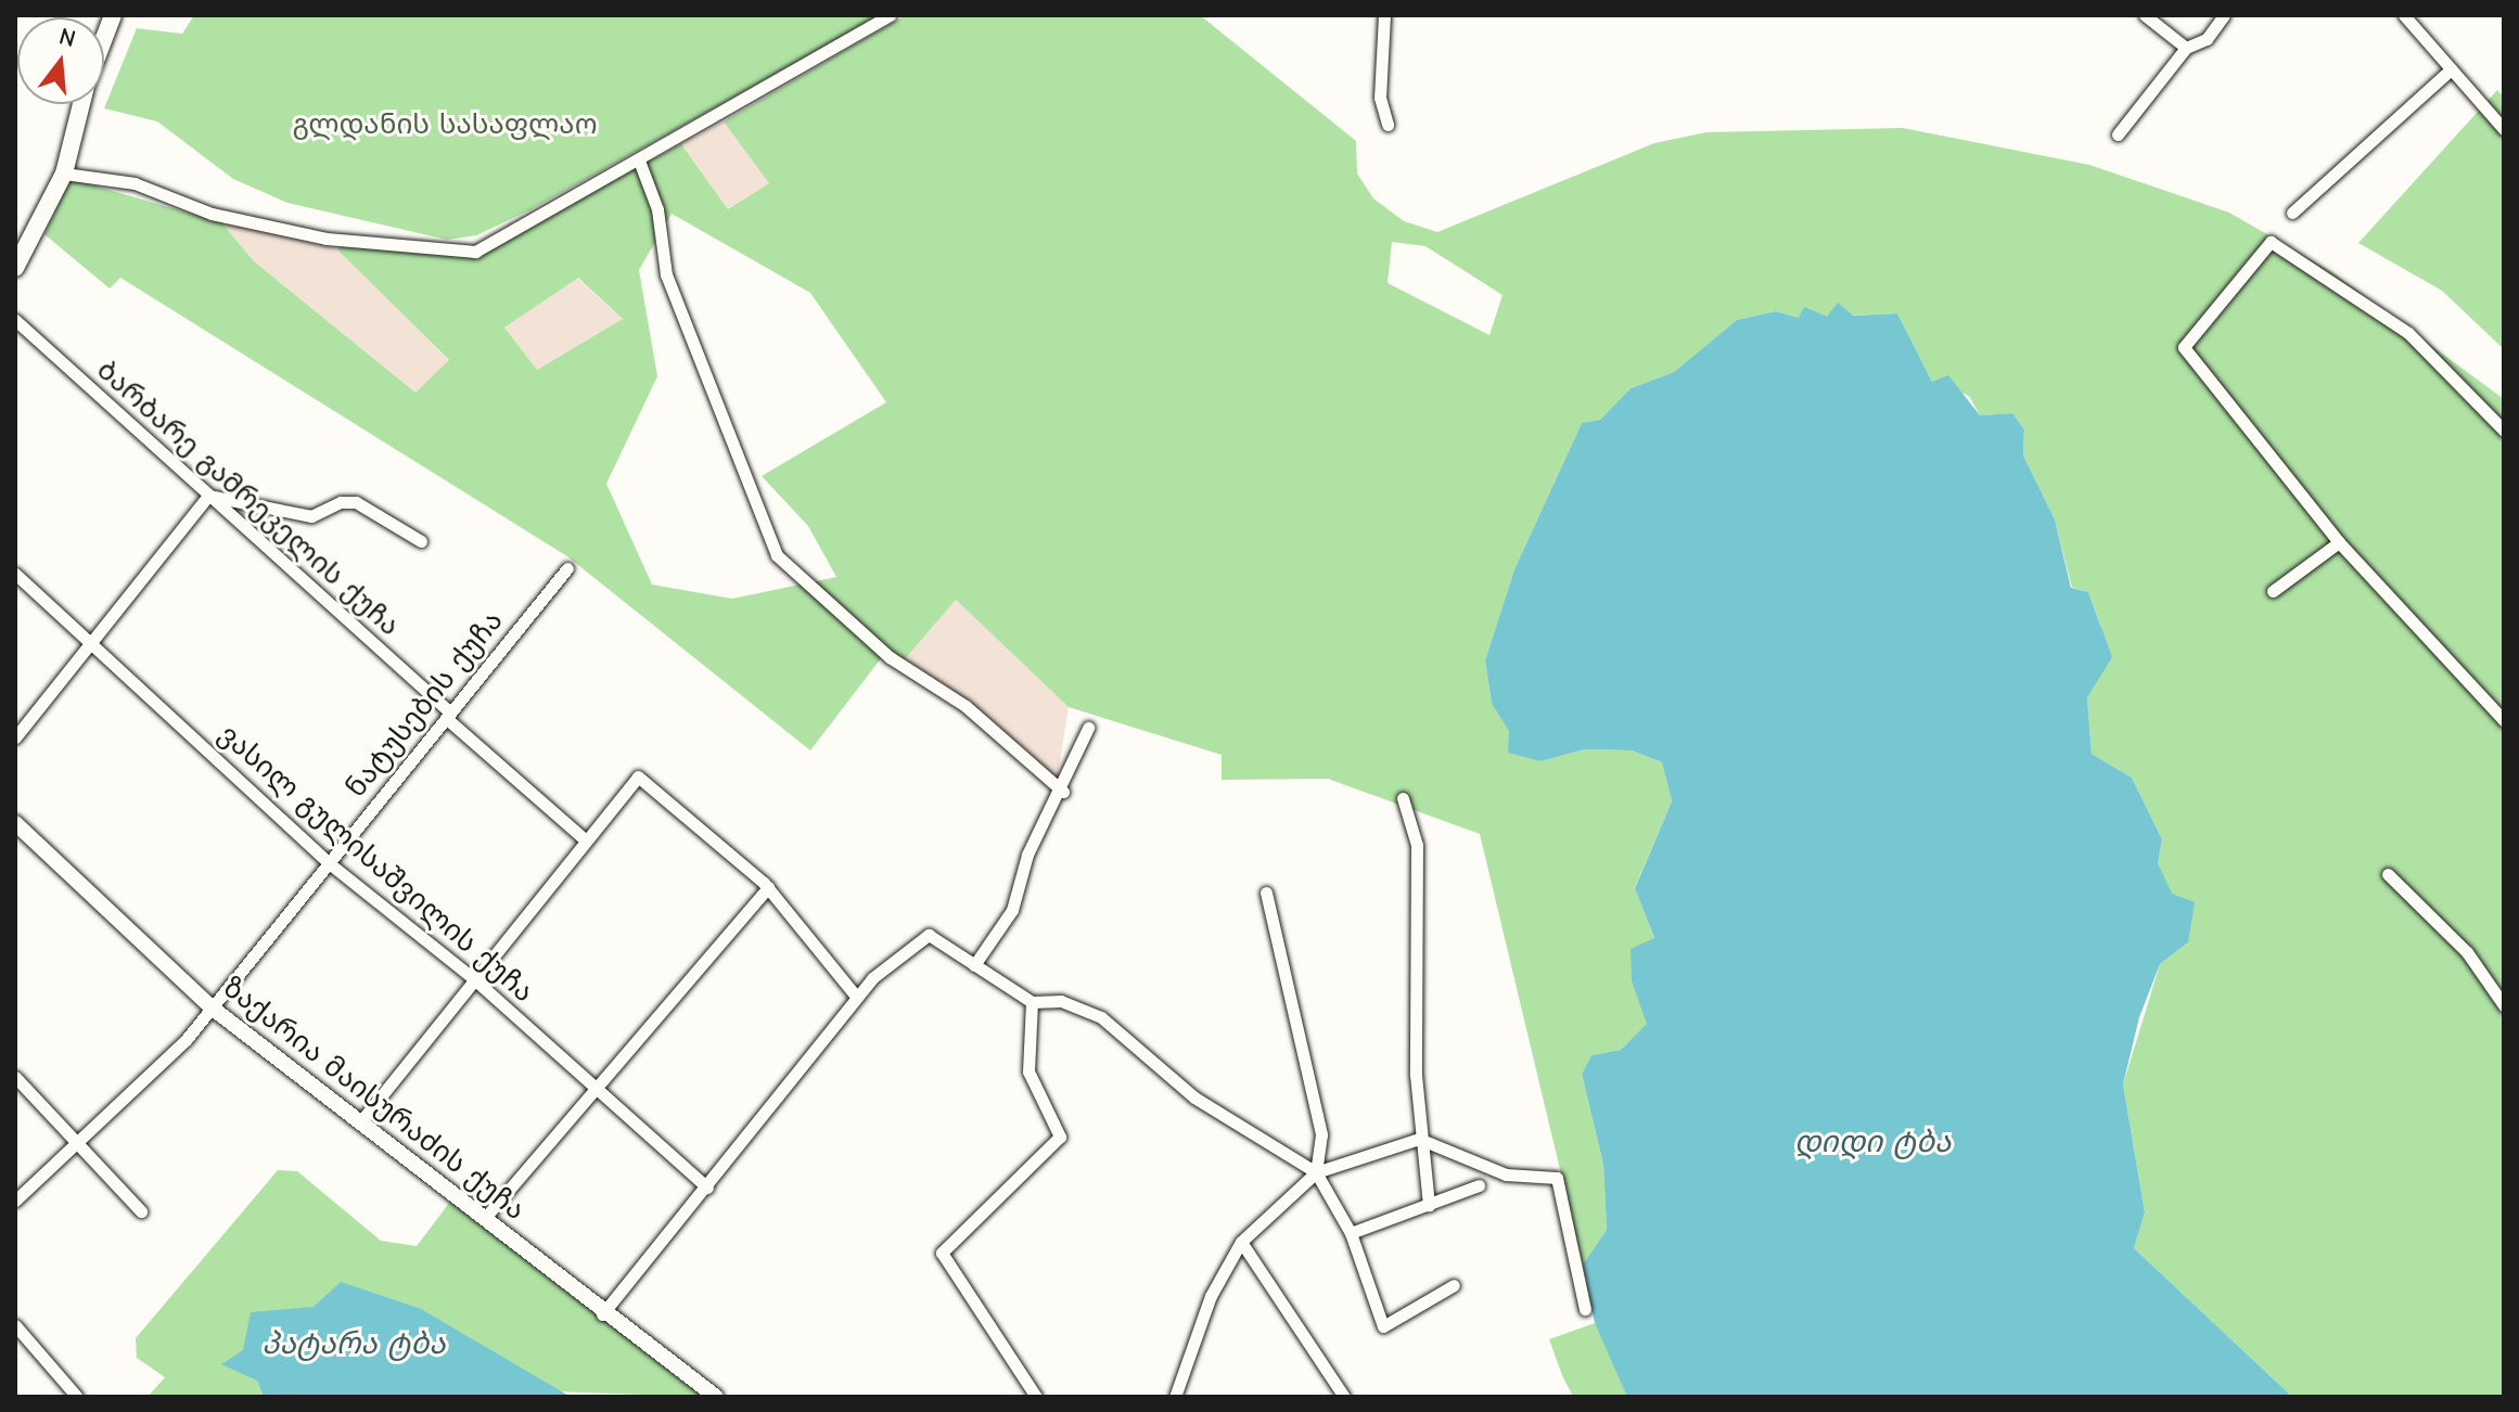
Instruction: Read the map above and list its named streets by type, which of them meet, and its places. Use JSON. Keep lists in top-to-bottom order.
{
  "streets": {
    "street": [
      "ბარბარე გამრეკელის ქუჩა",
      "ნატუსების ქუჩა",
      "ვასილ გულისაშვილის ქუჩა",
      "ზაქარია მაისურაძის ქუჩა"
    ]
  },
  "crossings": [
    ["ბარბარე გამრეკელის ქუჩა", "ნატუსების ქუჩა"],
    ["ნატუსების ქუჩა", "ვასილ გულისაშვილის ქუჩა"],
    ["ნატუსების ქუჩა", "ზაქარია მაისურაძის ქუჩა"]
  ],
  "water": ["დიდი ტბა", "პატარა ტბა"],
  "parks": ["გლდანის სასაფლაო"],
  "north": "top"
}
